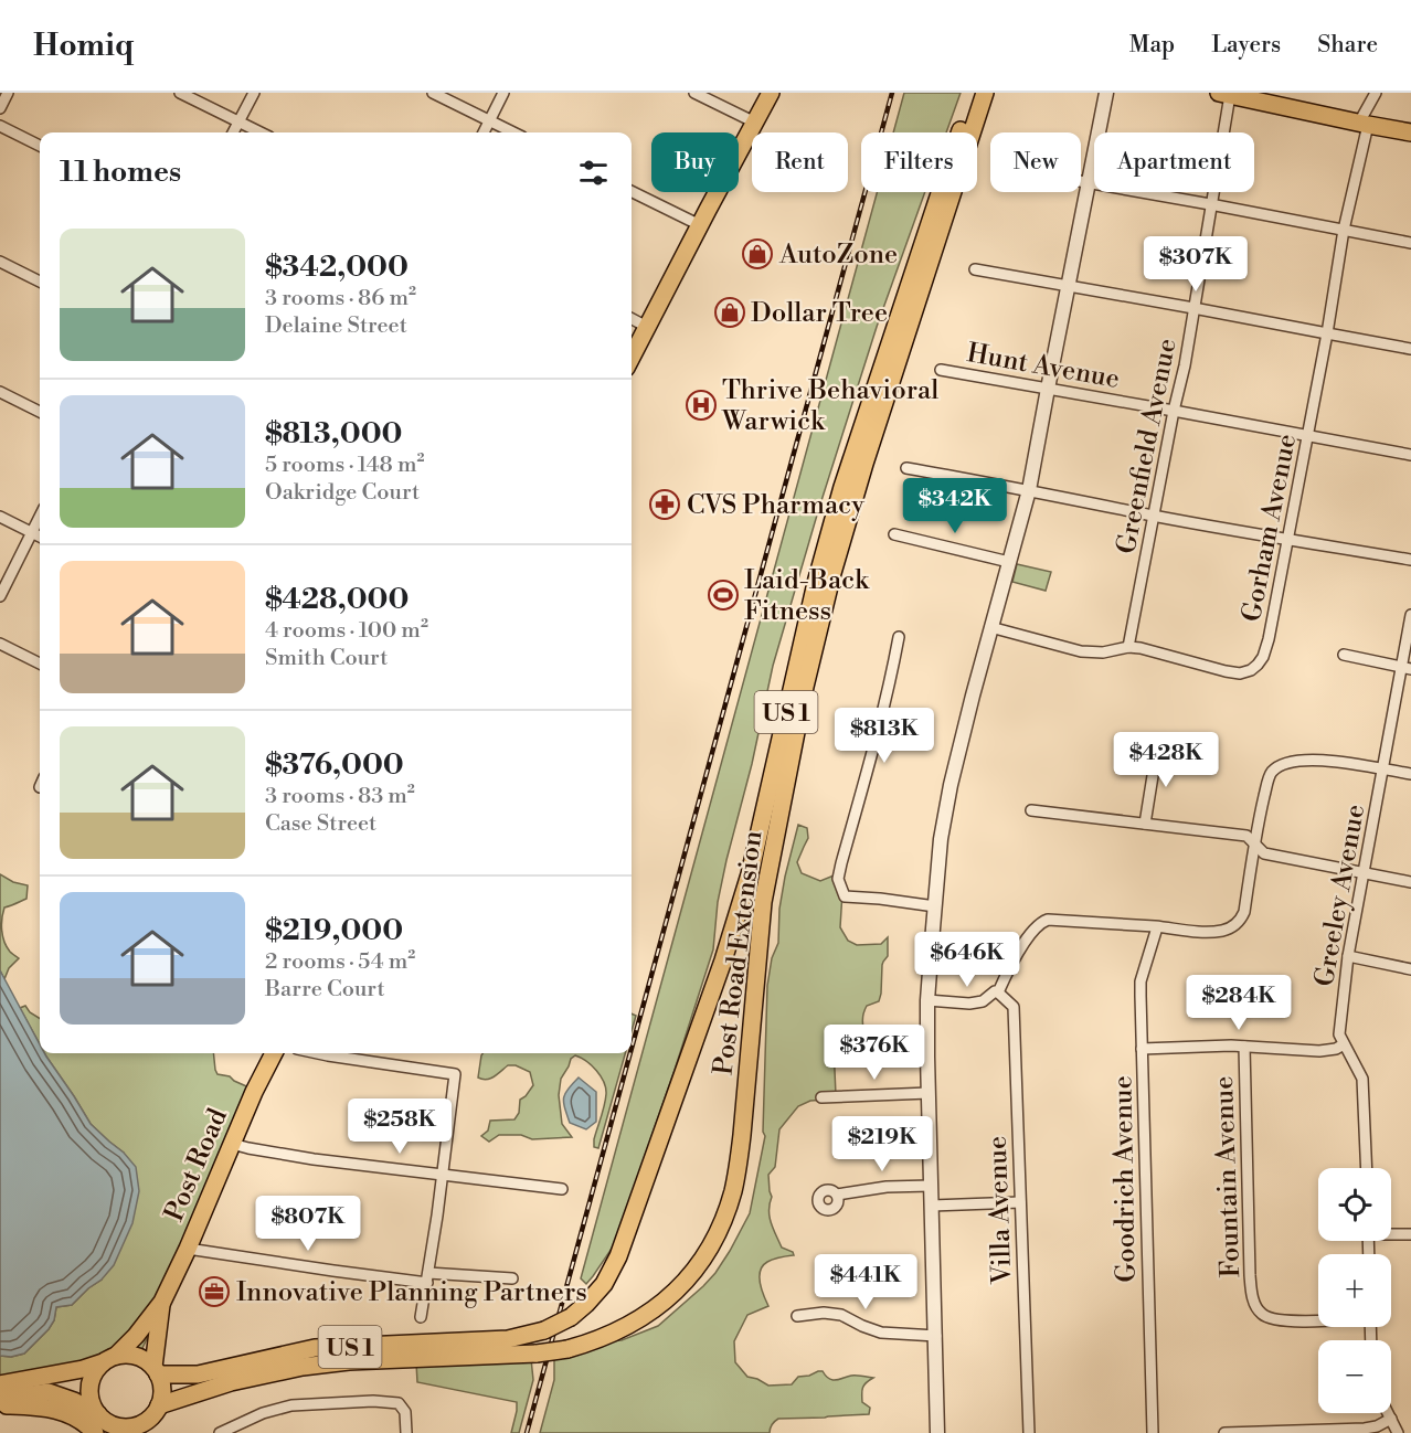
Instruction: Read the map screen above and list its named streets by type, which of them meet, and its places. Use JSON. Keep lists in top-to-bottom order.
{
  "streets": {
    "main road": ["US 1", "Post Road Extension", "Post Road"],
    "street": [
      "Hunt Avenue",
      "Greenfield Avenue",
      "Gorham Avenue",
      "Greeley Avenue",
      "Fountain Avenue",
      "Goodrich Avenue",
      "Villa Avenue"
    ]
  },
  "crossings": [
    ["Hunt Avenue", "Greenfield Avenue"],
    ["Hunt Avenue", "Gorham Avenue"],
    ["Greenfield Avenue", "Gorham Avenue"],
    ["US 1", "Post Road Extension"],
    ["US 1", "Post Road"],
    ["Post Road Extension", "Post Road"]
  ],
  "places": {
    "shop": ["AutoZone", "Dollar Tree"],
    "hospital": ["Thrive Behavioral Warwick"],
    "pharmacy": ["CVS Pharmacy"],
    "sports": ["Laid-Back Fitness"],
    "office": ["Innovative Planning Partners"]
  },
  "page": {
    "header": "Homiq",
    "nav": ["Map", "Layers", "Share"],
    "chip": [
      "Buy",
      "Rent",
      "Filters",
      "New",
      "Apartment"
    ],
    "heading": "11 homes",
    "list": [
      {
        "name": "$342,000",
        "note": "3 rooms · 86 m² · Delaine Street"
      },
      {
        "name": "$813,000",
        "note": "5 rooms · 148 m² · Oakridge Court"
      },
      {
        "name": "$428,000",
        "note": "4 rooms · 100 m² · Smith Court"
      },
      {
        "name": "$376,000",
        "note": "3 rooms · 83 m² · Case Street"
      },
      {
        "name": "$219,000",
        "note": "2 rooms · 54 m² · Barre Court"
      }
    ],
    "price": [
      "$307K",
      "$342K",
      "$813K",
      "$428K",
      "$646K",
      "$284K",
      "$376K",
      "$258K",
      "$219K",
      "$807K",
      "$441K"
    ],
    "map_buttons": ["+", "−"]
  }
}
